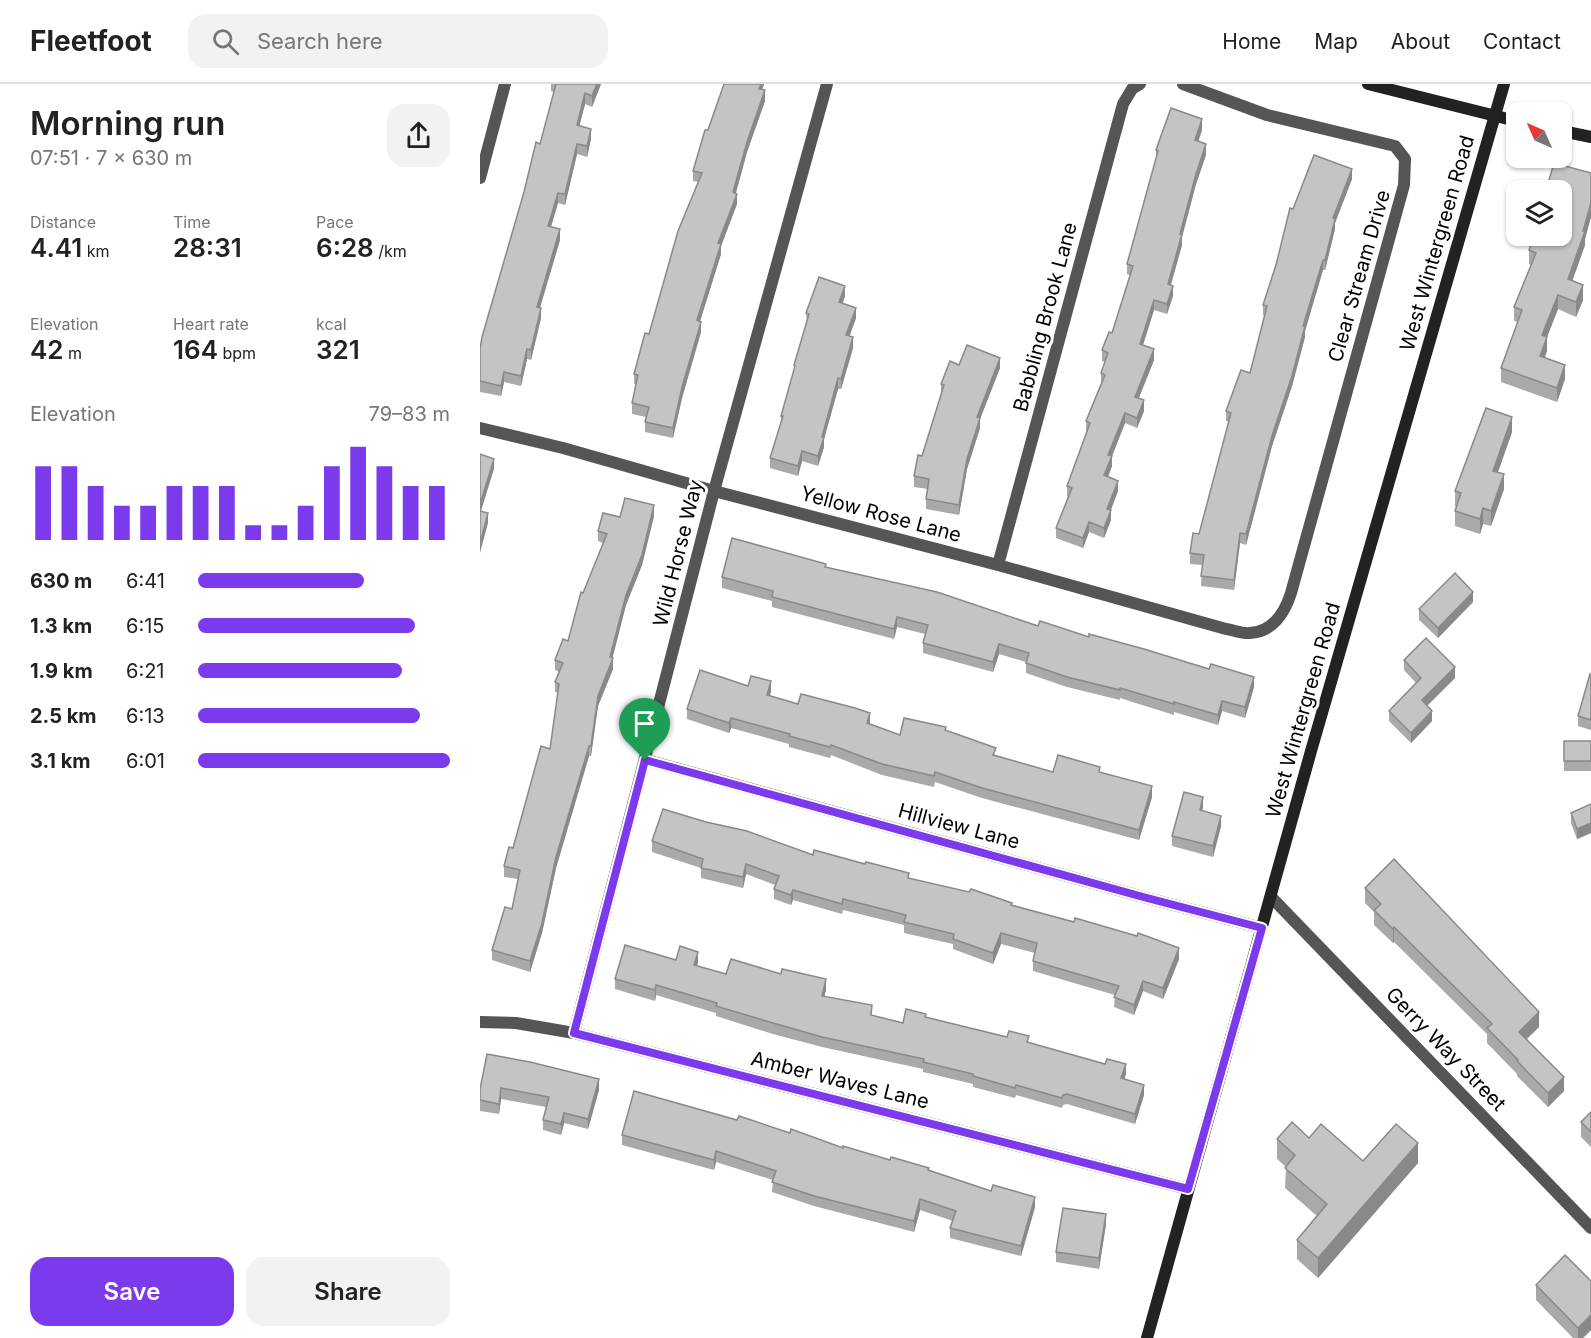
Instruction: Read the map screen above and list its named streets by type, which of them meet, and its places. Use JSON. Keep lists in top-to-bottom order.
{
  "streets": {
    "main road": ["West Wintergreen Road"],
    "street": [
      "Clear Stream Drive",
      "Babbling Brook Lane",
      "Yellow Rose Lane",
      "Wild Horse Way",
      "Hillview Lane",
      "Gerry Way Street",
      "Amber Waves Lane"
    ]
  },
  "crossings": [
    ["West Wintergreen Road", "Hillview Lane"],
    ["West Wintergreen Road", "Gerry Way Street"],
    ["West Wintergreen Road", "Amber Waves Lane"],
    ["Clear Stream Drive", "Yellow Rose Lane"],
    ["Babbling Brook Lane", "Yellow Rose Lane"],
    ["Yellow Rose Lane", "Wild Horse Way"],
    ["Wild Horse Way", "Hillview Lane"],
    ["Wild Horse Way", "Amber Waves Lane"]
  ],
  "north": "top left",
  "page": {
    "header": "Fleetfoot",
    "search": "Search here",
    "nav": [
      "Home",
      "Map",
      "About",
      "Contact"
    ],
    "heading": ["Morning run", "07:51 · 7 × 630 m"],
    "stats": [
      ["Distance", "4.41 km"],
      ["Time", "28:31"],
      ["Pace", "6:28 /km"],
      ["Elevation", "42 m"],
      ["Heart rate", "164 bpm"],
      ["kcal", "321"]
    ],
    "chart": ["Elevation", "79–83 m"],
    "list": [
      {
        "name": "630 m",
        "note": "6:41"
      },
      {
        "name": "1.3 km",
        "note": "6:15"
      },
      {
        "name": "1.9 km",
        "note": "6:21"
      },
      {
        "name": "2.5 km",
        "note": "6:13"
      },
      {
        "name": "3.1 km",
        "note": "6:01"
      }
    ],
    "buttons": ["Save", "Share"]
  }
}
